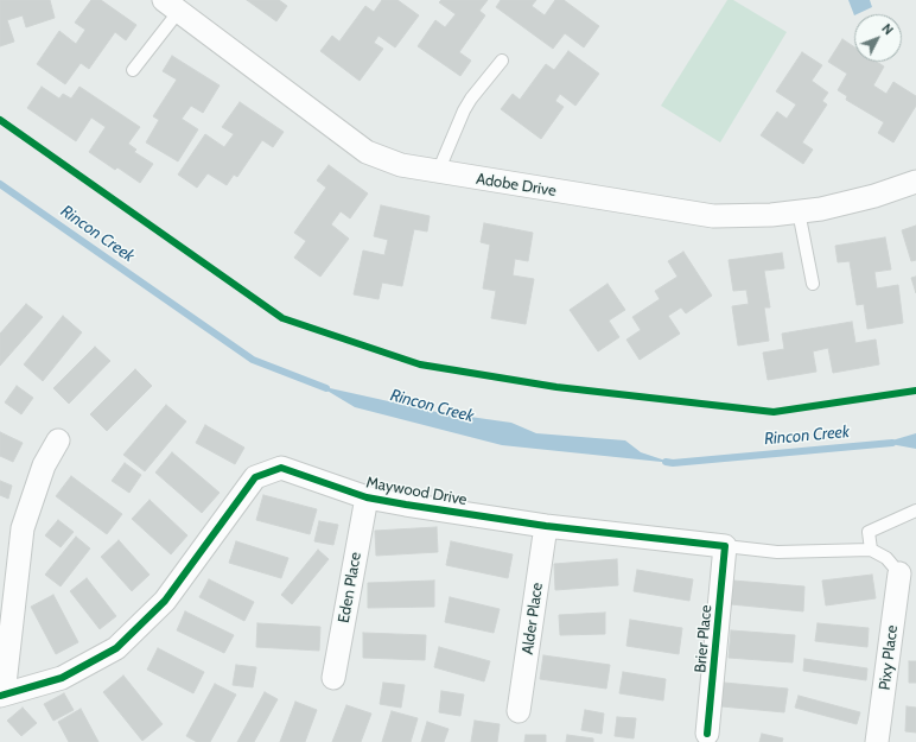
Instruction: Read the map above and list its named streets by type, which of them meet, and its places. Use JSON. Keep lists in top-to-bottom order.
{
  "streets": {
    "street": [
      "Adobe Drive",
      "Maywood Drive",
      "Eden Place",
      "Alder Place",
      "Brier Place",
      "Pixy Place"
    ]
  },
  "crossings": [
    ["Maywood Drive", "Eden Place"],
    ["Maywood Drive", "Alder Place"],
    ["Maywood Drive", "Brier Place"]
  ],
  "water": ["Rincon Creek"],
  "north": "top right"
}
